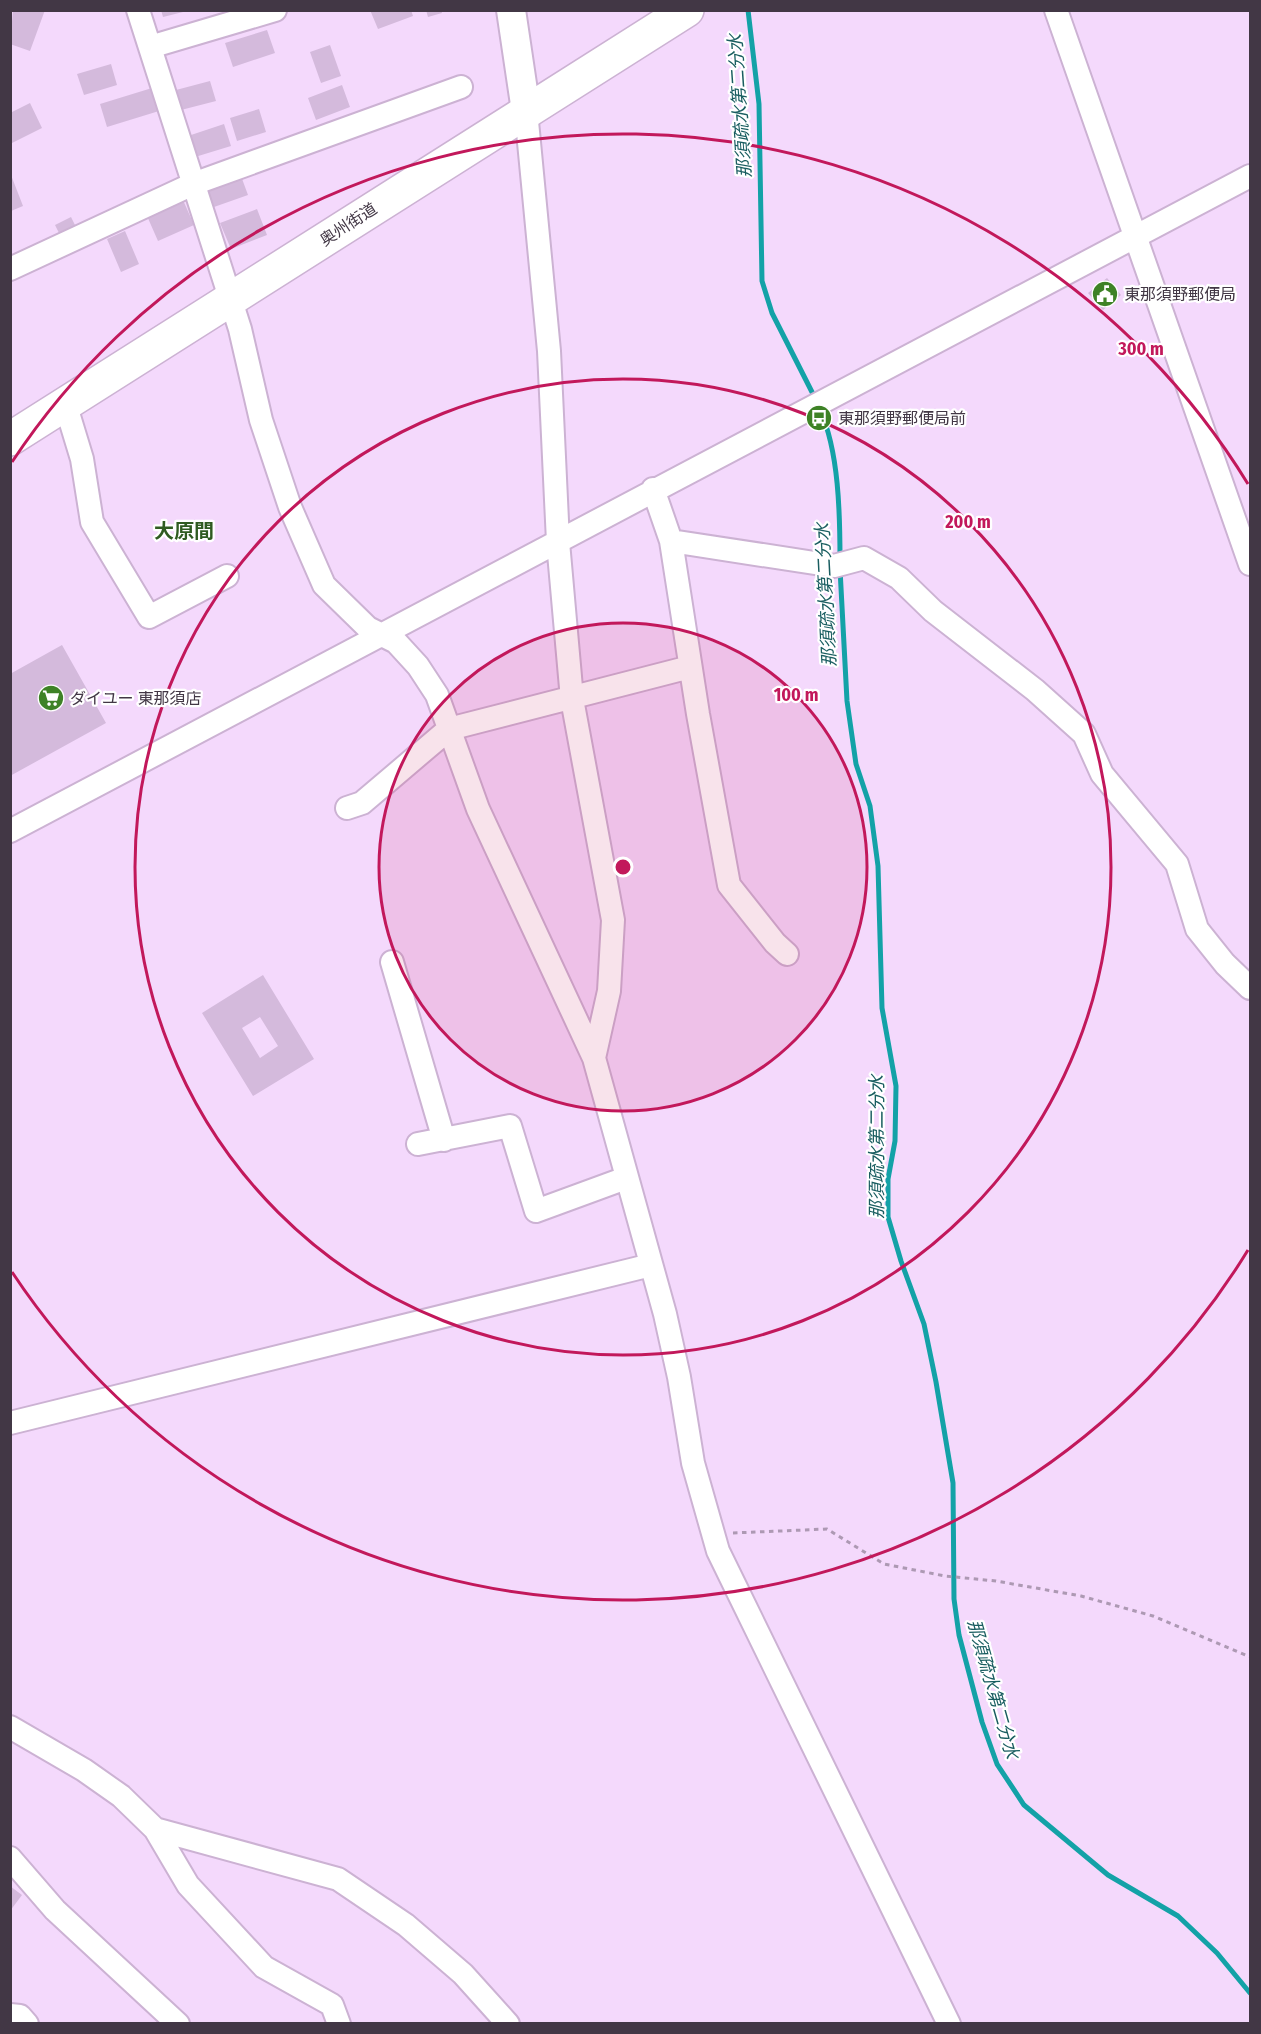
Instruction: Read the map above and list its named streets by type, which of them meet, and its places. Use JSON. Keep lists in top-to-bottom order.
{
  "streets": {
    "highway": ["奥州街道"]
  },
  "districts": ["大原間"],
  "water": ["那須疏水第二分水"],
  "places": {
    "public building": ["東那須野郵便局"],
    "bus stop": ["東那須野郵便局前"],
    "supermarket": ["ダイユー 東那須店"]
  },
  "rings": ["300 m", "200 m", "100 m"]
}
